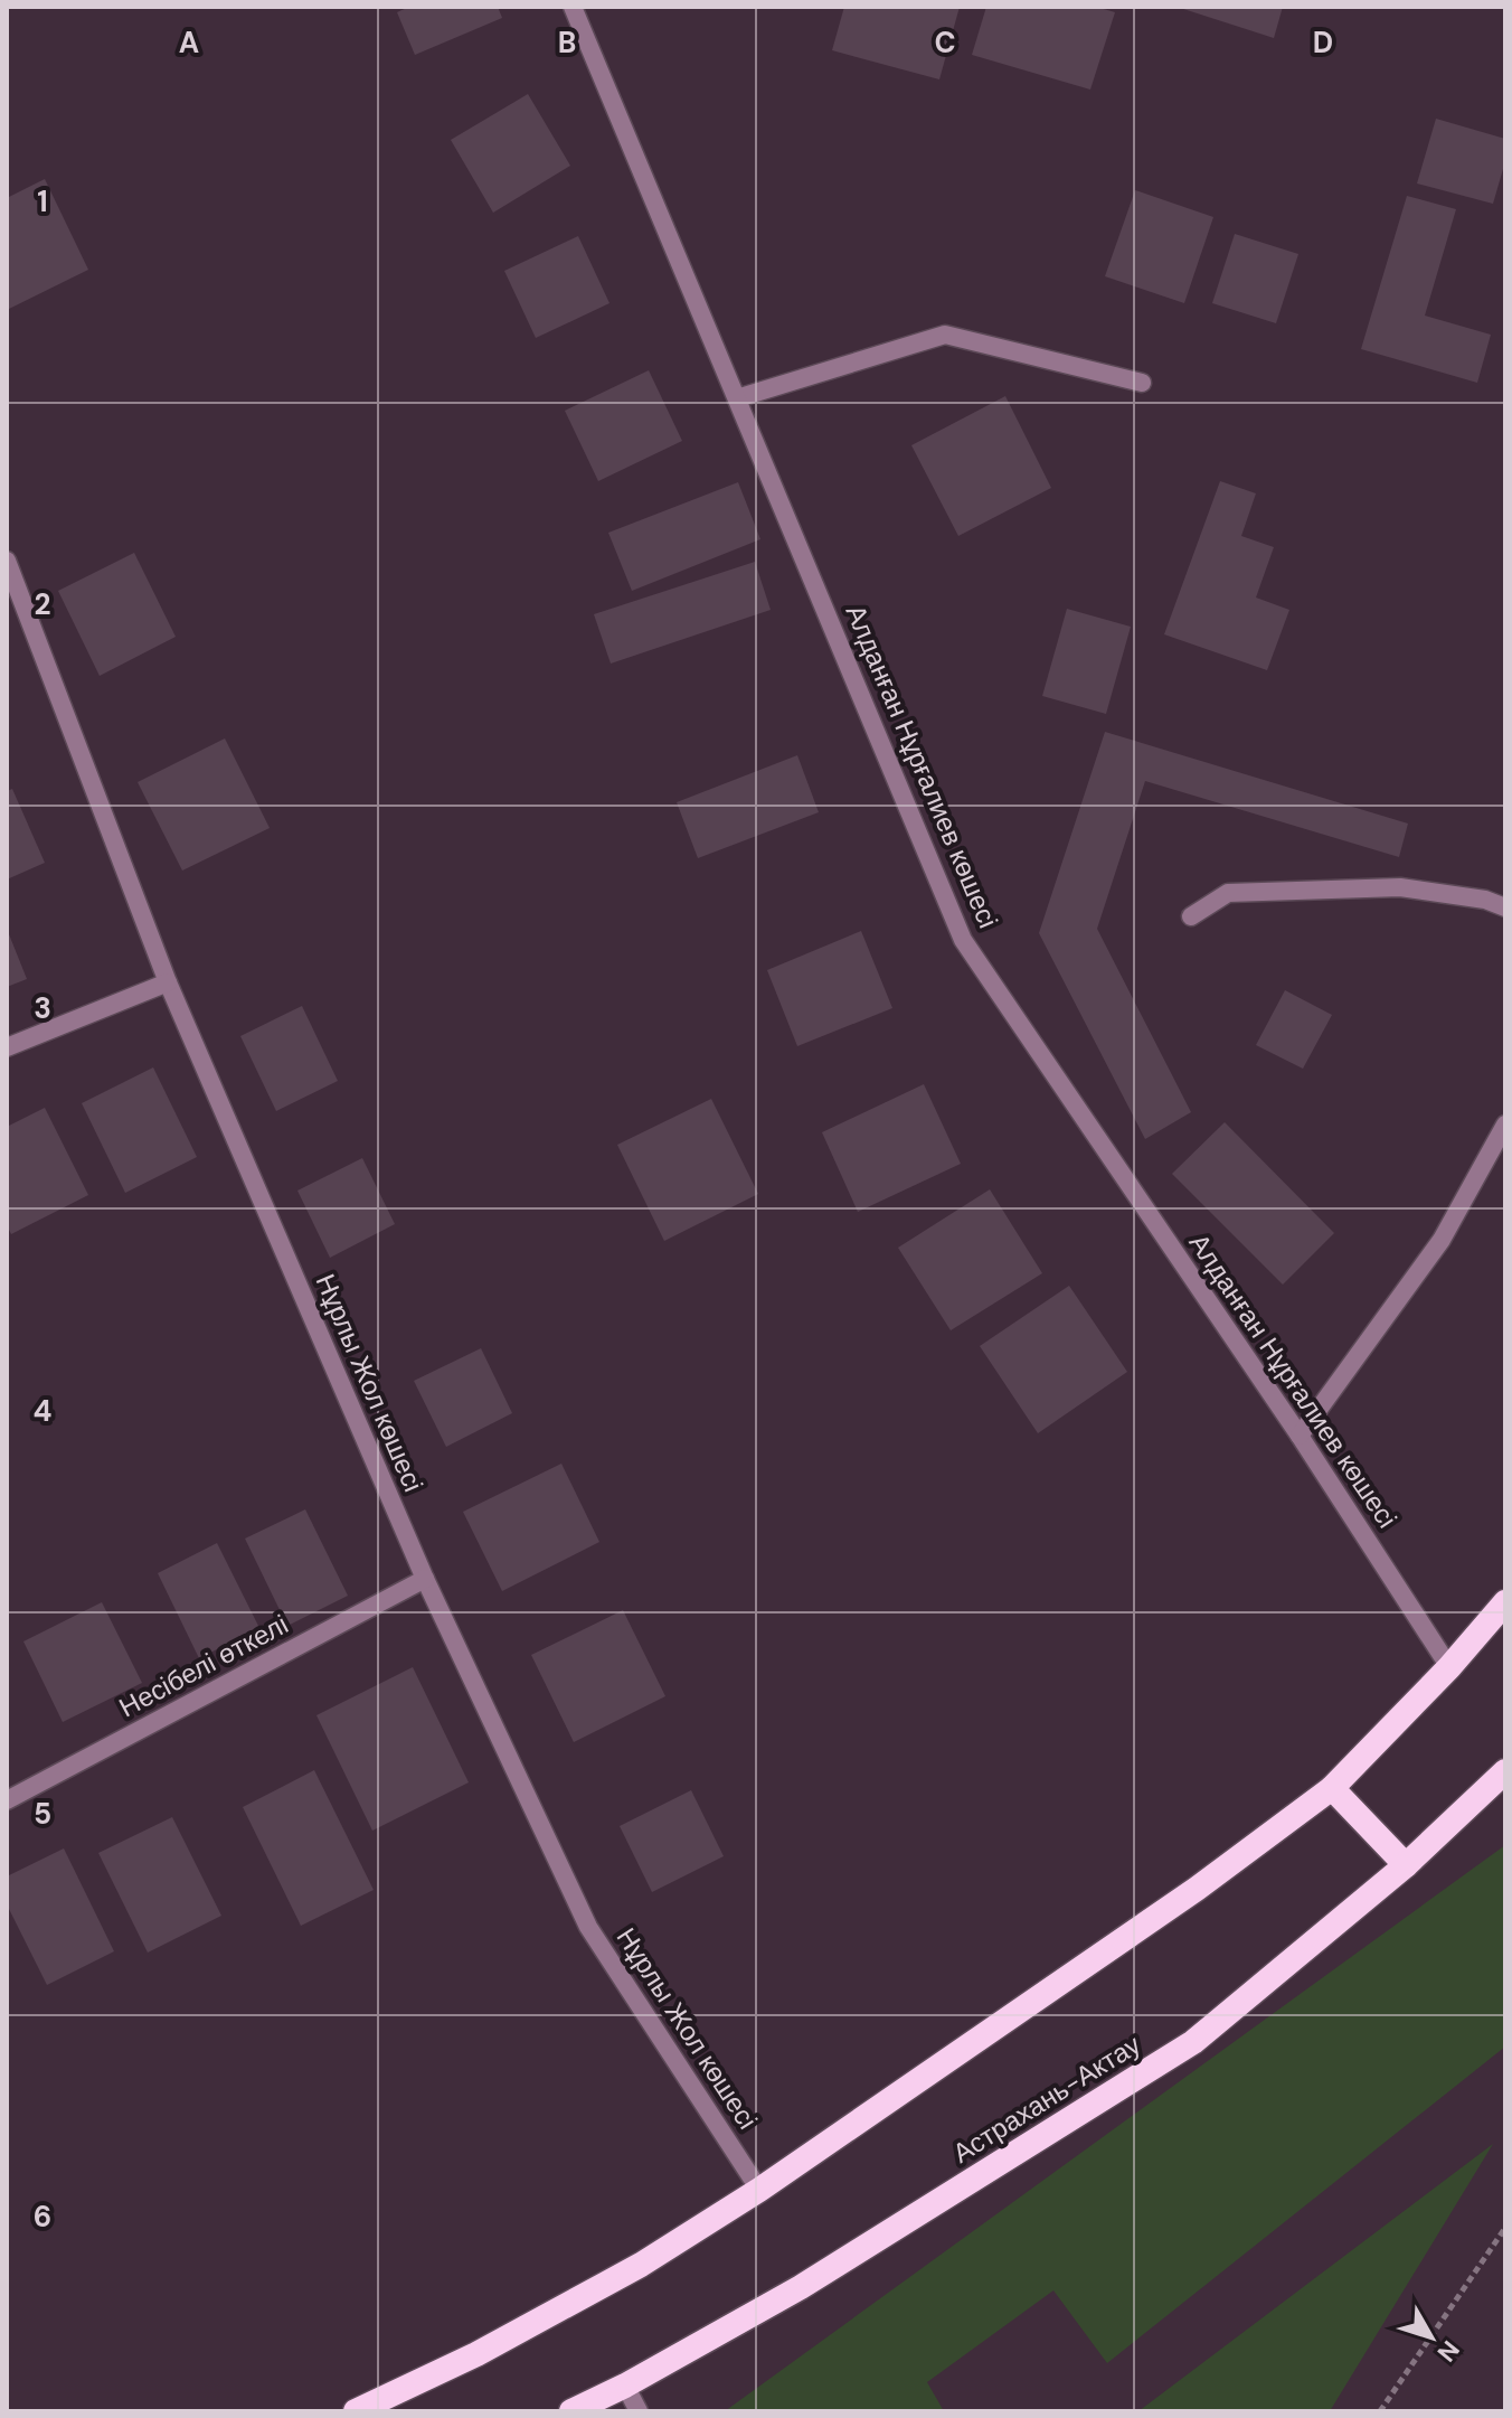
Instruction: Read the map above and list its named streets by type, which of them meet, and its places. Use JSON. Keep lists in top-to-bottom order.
{
  "streets": {
    "highway": ["Астрахань-Актау"],
    "street": ["Алданған Нұрғалиев көшесі", "Нұрлы Жол көшесі", "Несібелі өткелі"]
  },
  "crossings": [
    ["Нұрлы Жол көшесі", "Несібелі өткелі"]
  ],
  "north": "bottom right",
  "grid": {
    "columns": [
      "A",
      "B",
      "C",
      "D"
    ],
    "rows": [
      "1",
      "2",
      "3",
      "4",
      "5",
      "6"
    ]
  }
}
